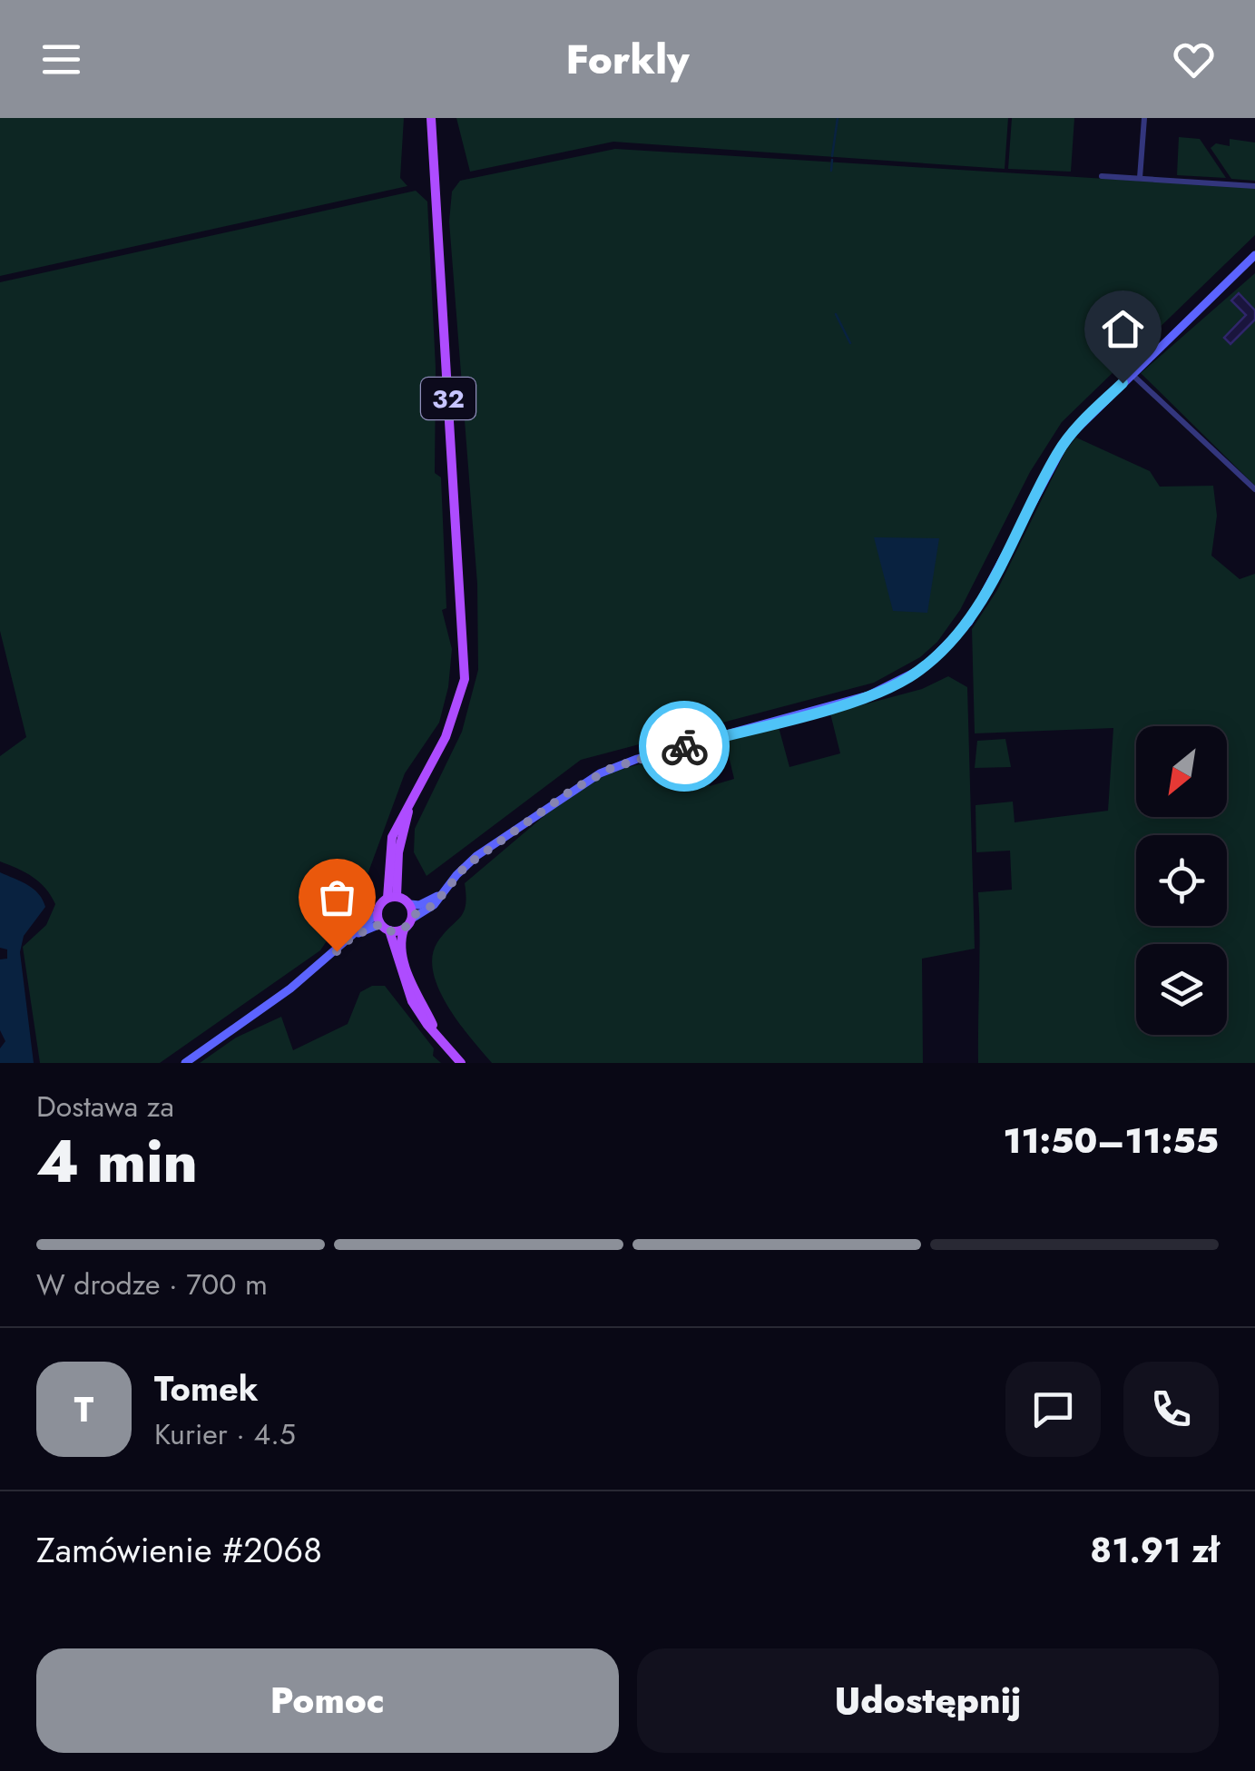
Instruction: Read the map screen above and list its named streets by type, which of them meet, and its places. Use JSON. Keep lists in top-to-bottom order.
{
  "streets": {
    "main road": ["32"]
  },
  "north": "bottom left",
  "page": {
    "header": "Forkly",
    "heading": ["4 min", "Dostawa za", "11:50–11:55"],
    "panel": [
      "Tomek",
      "Kurier · 4.5",
      "Zamówienie #2068",
      "81.91 zł"
    ],
    "bar": "W drodze · 700 m",
    "round": "T",
    "buttons": ["Pomoc", "Udostępnij"]
  }
}
